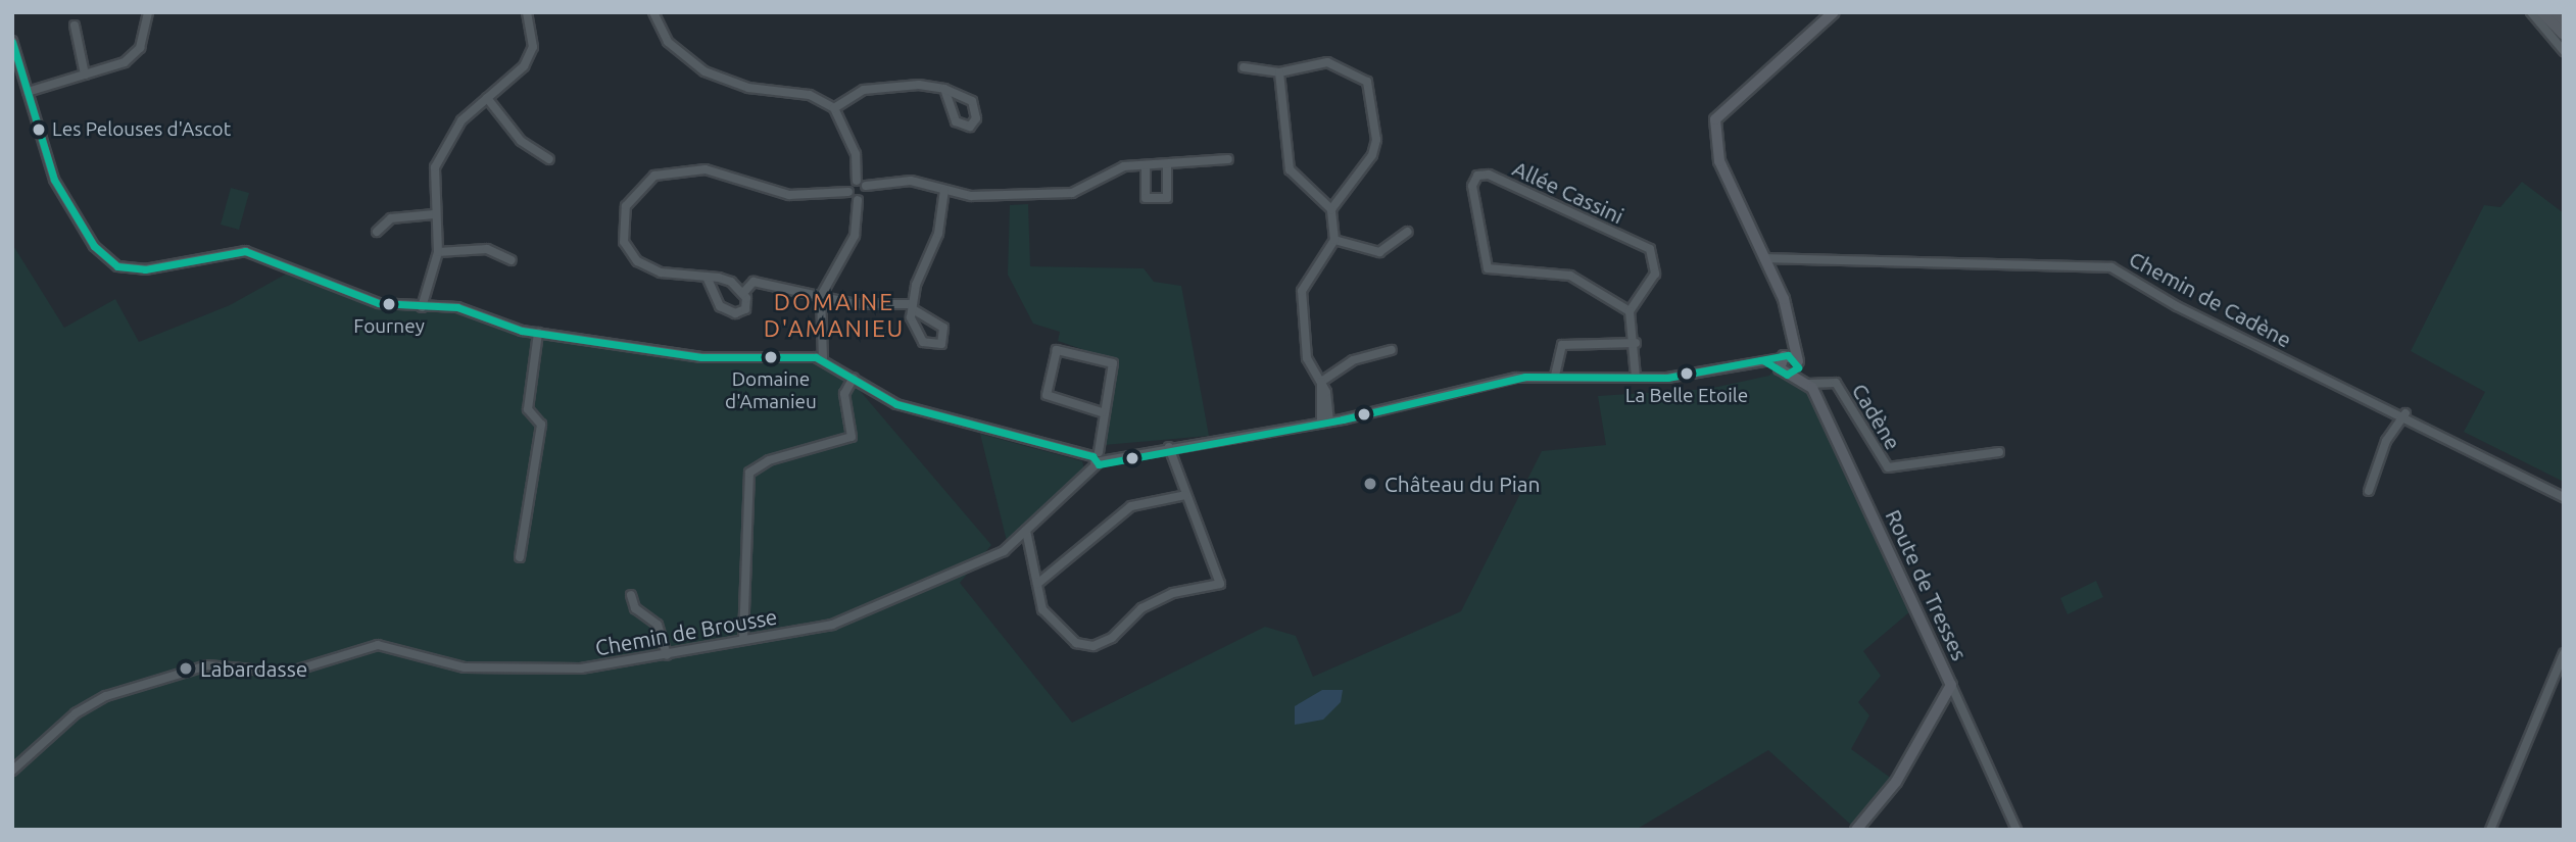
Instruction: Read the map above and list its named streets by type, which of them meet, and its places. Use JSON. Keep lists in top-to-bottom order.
{
  "streets": {
    "street": [
      "Allée Cassini",
      "Chemin de Cadène",
      "Cadène",
      "Route de Tresses",
      "Chemin de Brousse"
    ]
  },
  "crossings": [
    ["Cadène", "Route de Tresses"]
  ],
  "districts": ["DOMAINE D'AMANIEU"],
  "places": [
    "Les Pelouses d'Ascot",
    "Fourney",
    "Domaine d'Amanieu",
    "La Belle Etoile",
    "Château du Pian",
    "Labardasse"
  ]
}
